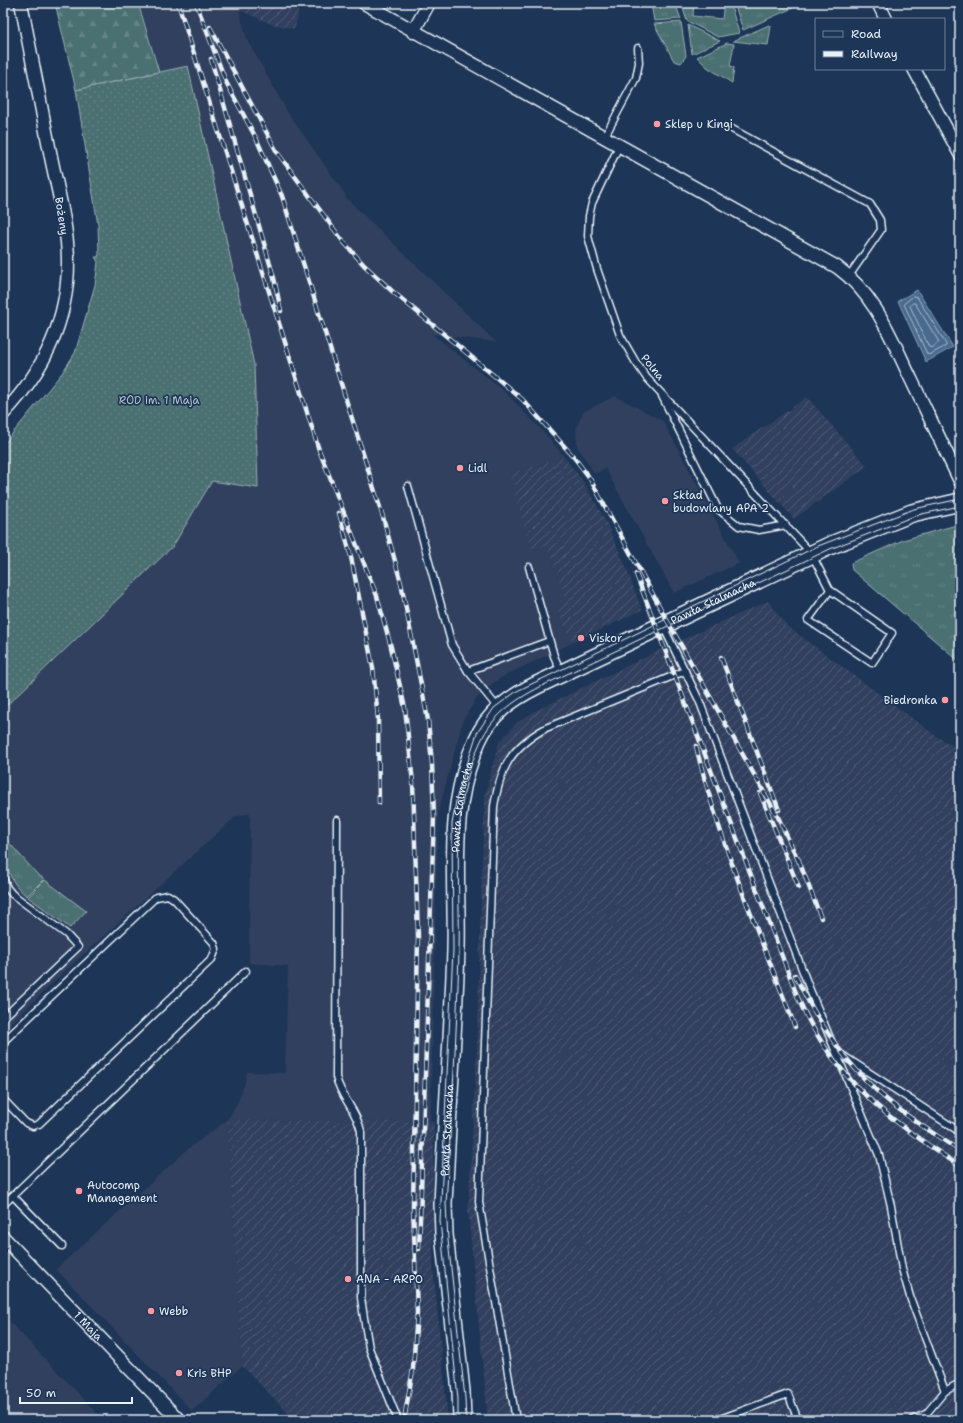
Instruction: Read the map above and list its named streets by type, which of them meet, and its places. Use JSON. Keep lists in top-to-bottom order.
{
  "streets": {
    "street": ["Bożeny", "Pawła Stalmacha", "1 Maja"],
    "lane": ["Polna"]
  },
  "crossings": [
    ["Polna", "Pawła Stalmacha"]
  ],
  "parks": ["ROD im. 1 Maja"],
  "places": [
    "Sklep u Kingi",
    "Lidl",
    "Skład budowlany APA 2",
    "Viskor",
    "Biedronka",
    "Autocomp Management",
    "ANA - ARPO",
    "Webb",
    "Kris BHP"
  ],
  "legend": ["Road", "Railway"],
  "scale_bar": "50 m"
}
